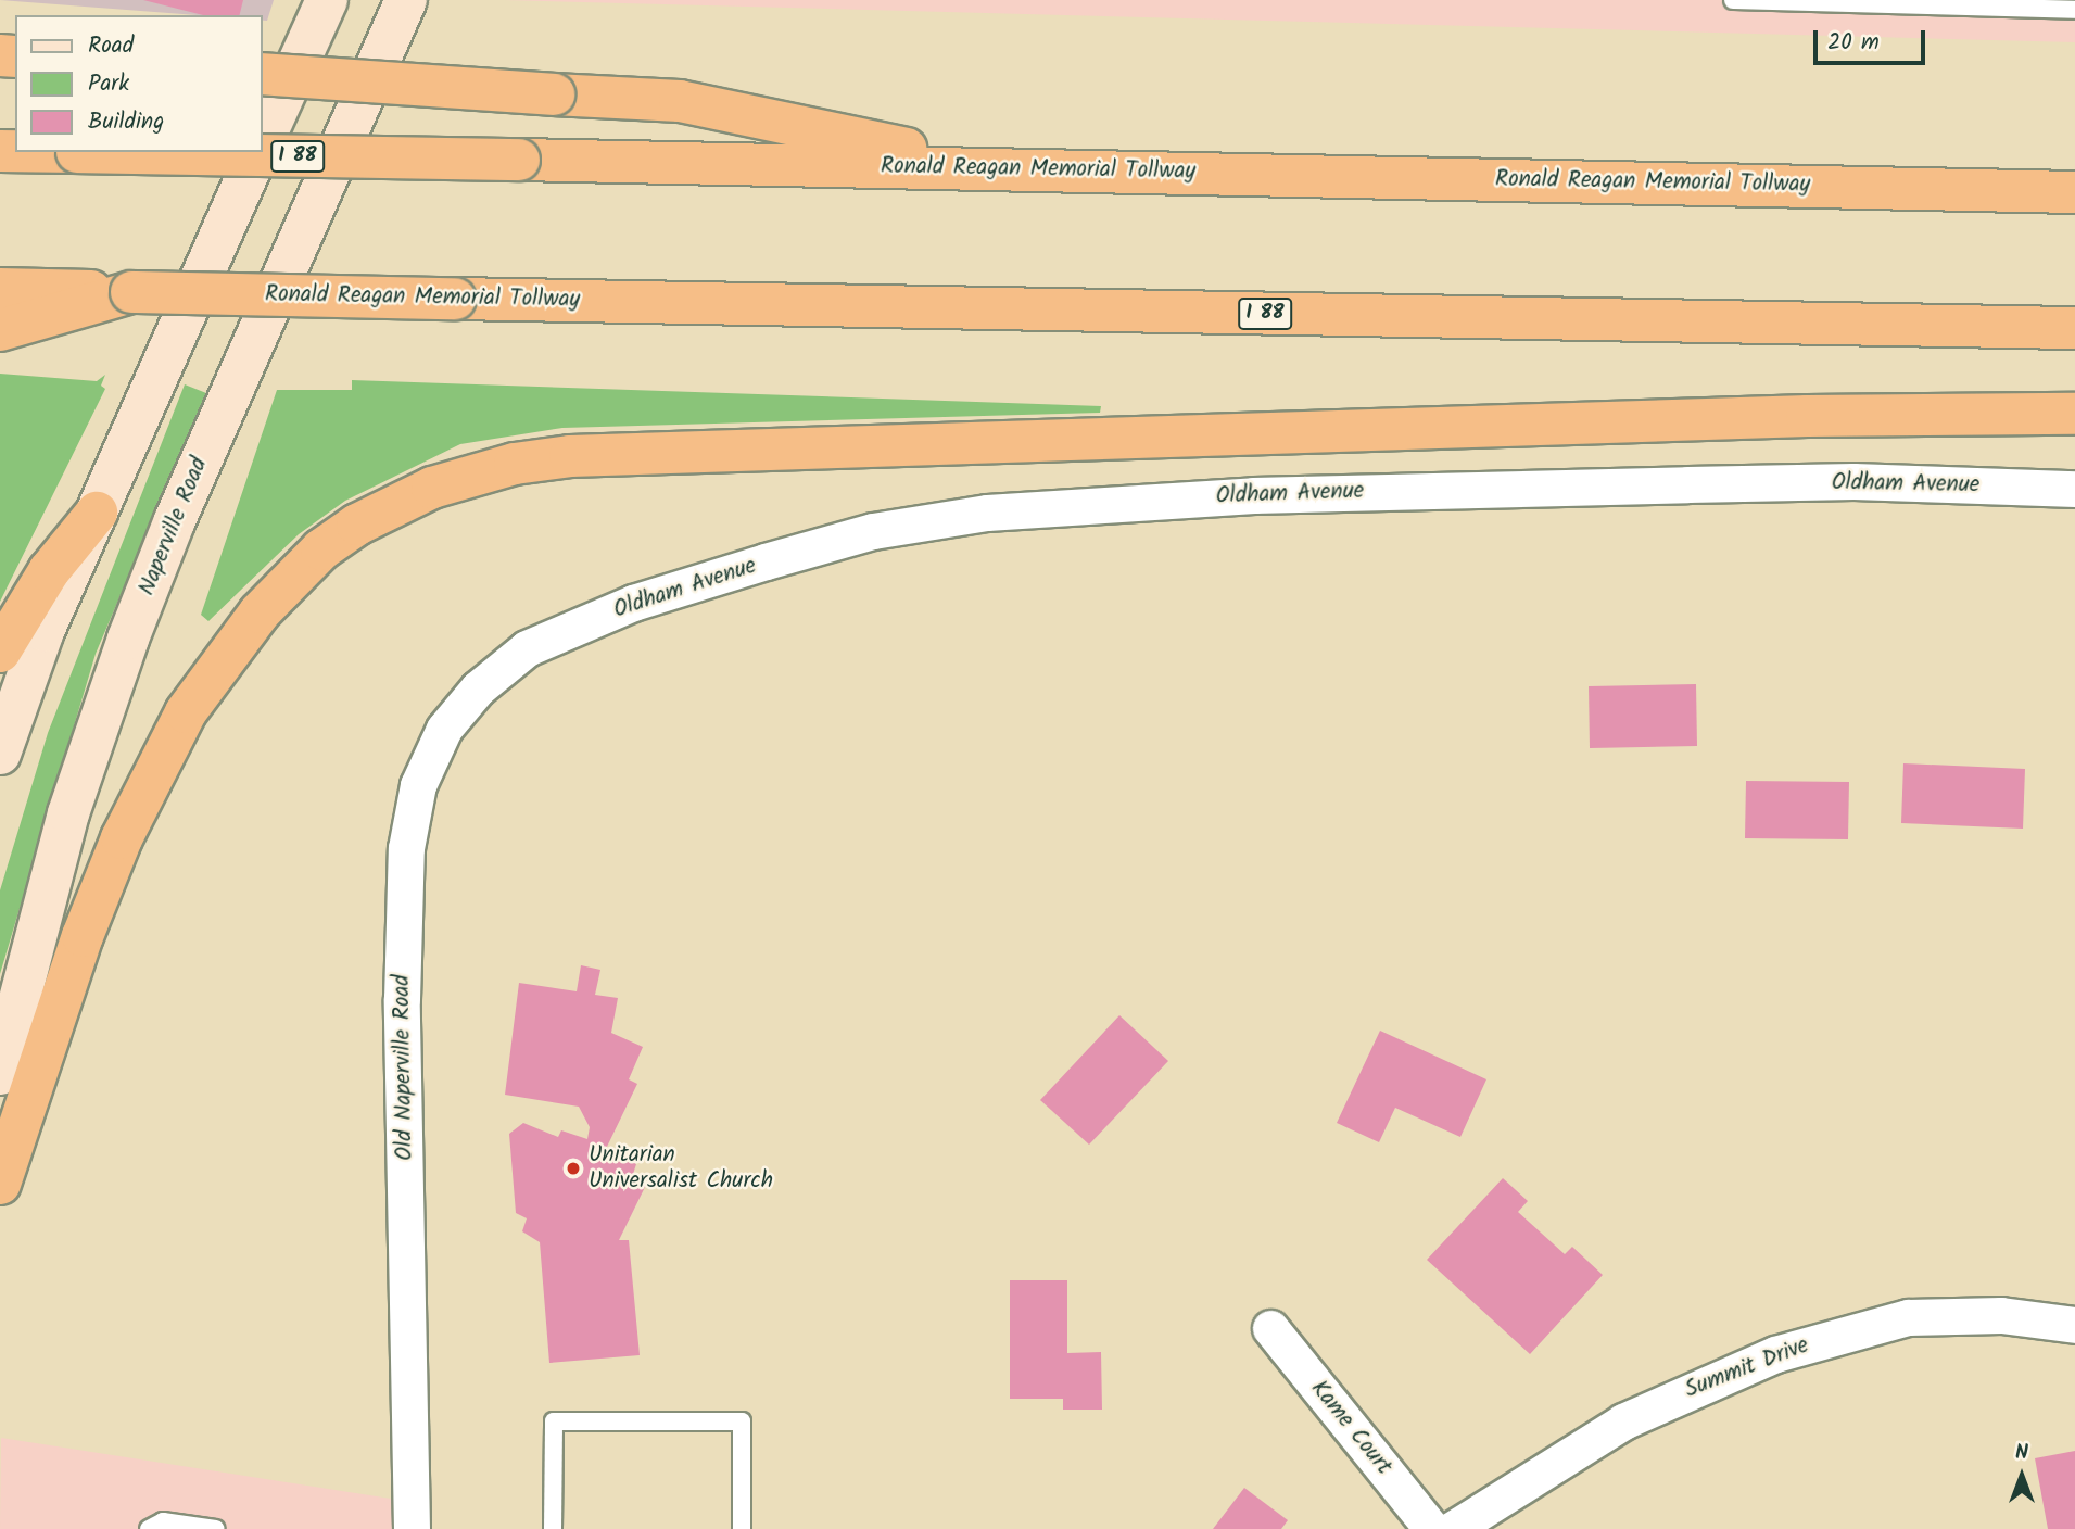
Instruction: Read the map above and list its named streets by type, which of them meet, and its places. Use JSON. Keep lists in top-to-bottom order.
{
  "streets": {
    "highway": ["I 88", "Ronald Reagan Memorial Tollway"],
    "main road": ["Naperville Road"],
    "street": [
      "Oldham Avenue",
      "Old Naperville Road",
      "Summit Drive",
      "Kame Court"
    ]
  },
  "crossings": [
    ["Oldham Avenue", "Old Naperville Road"]
  ],
  "places": ["Unitarian Universalist Church"],
  "legend": ["Road", "Park", "Building"],
  "scale_bar": "20 m",
  "north": "top"
}
